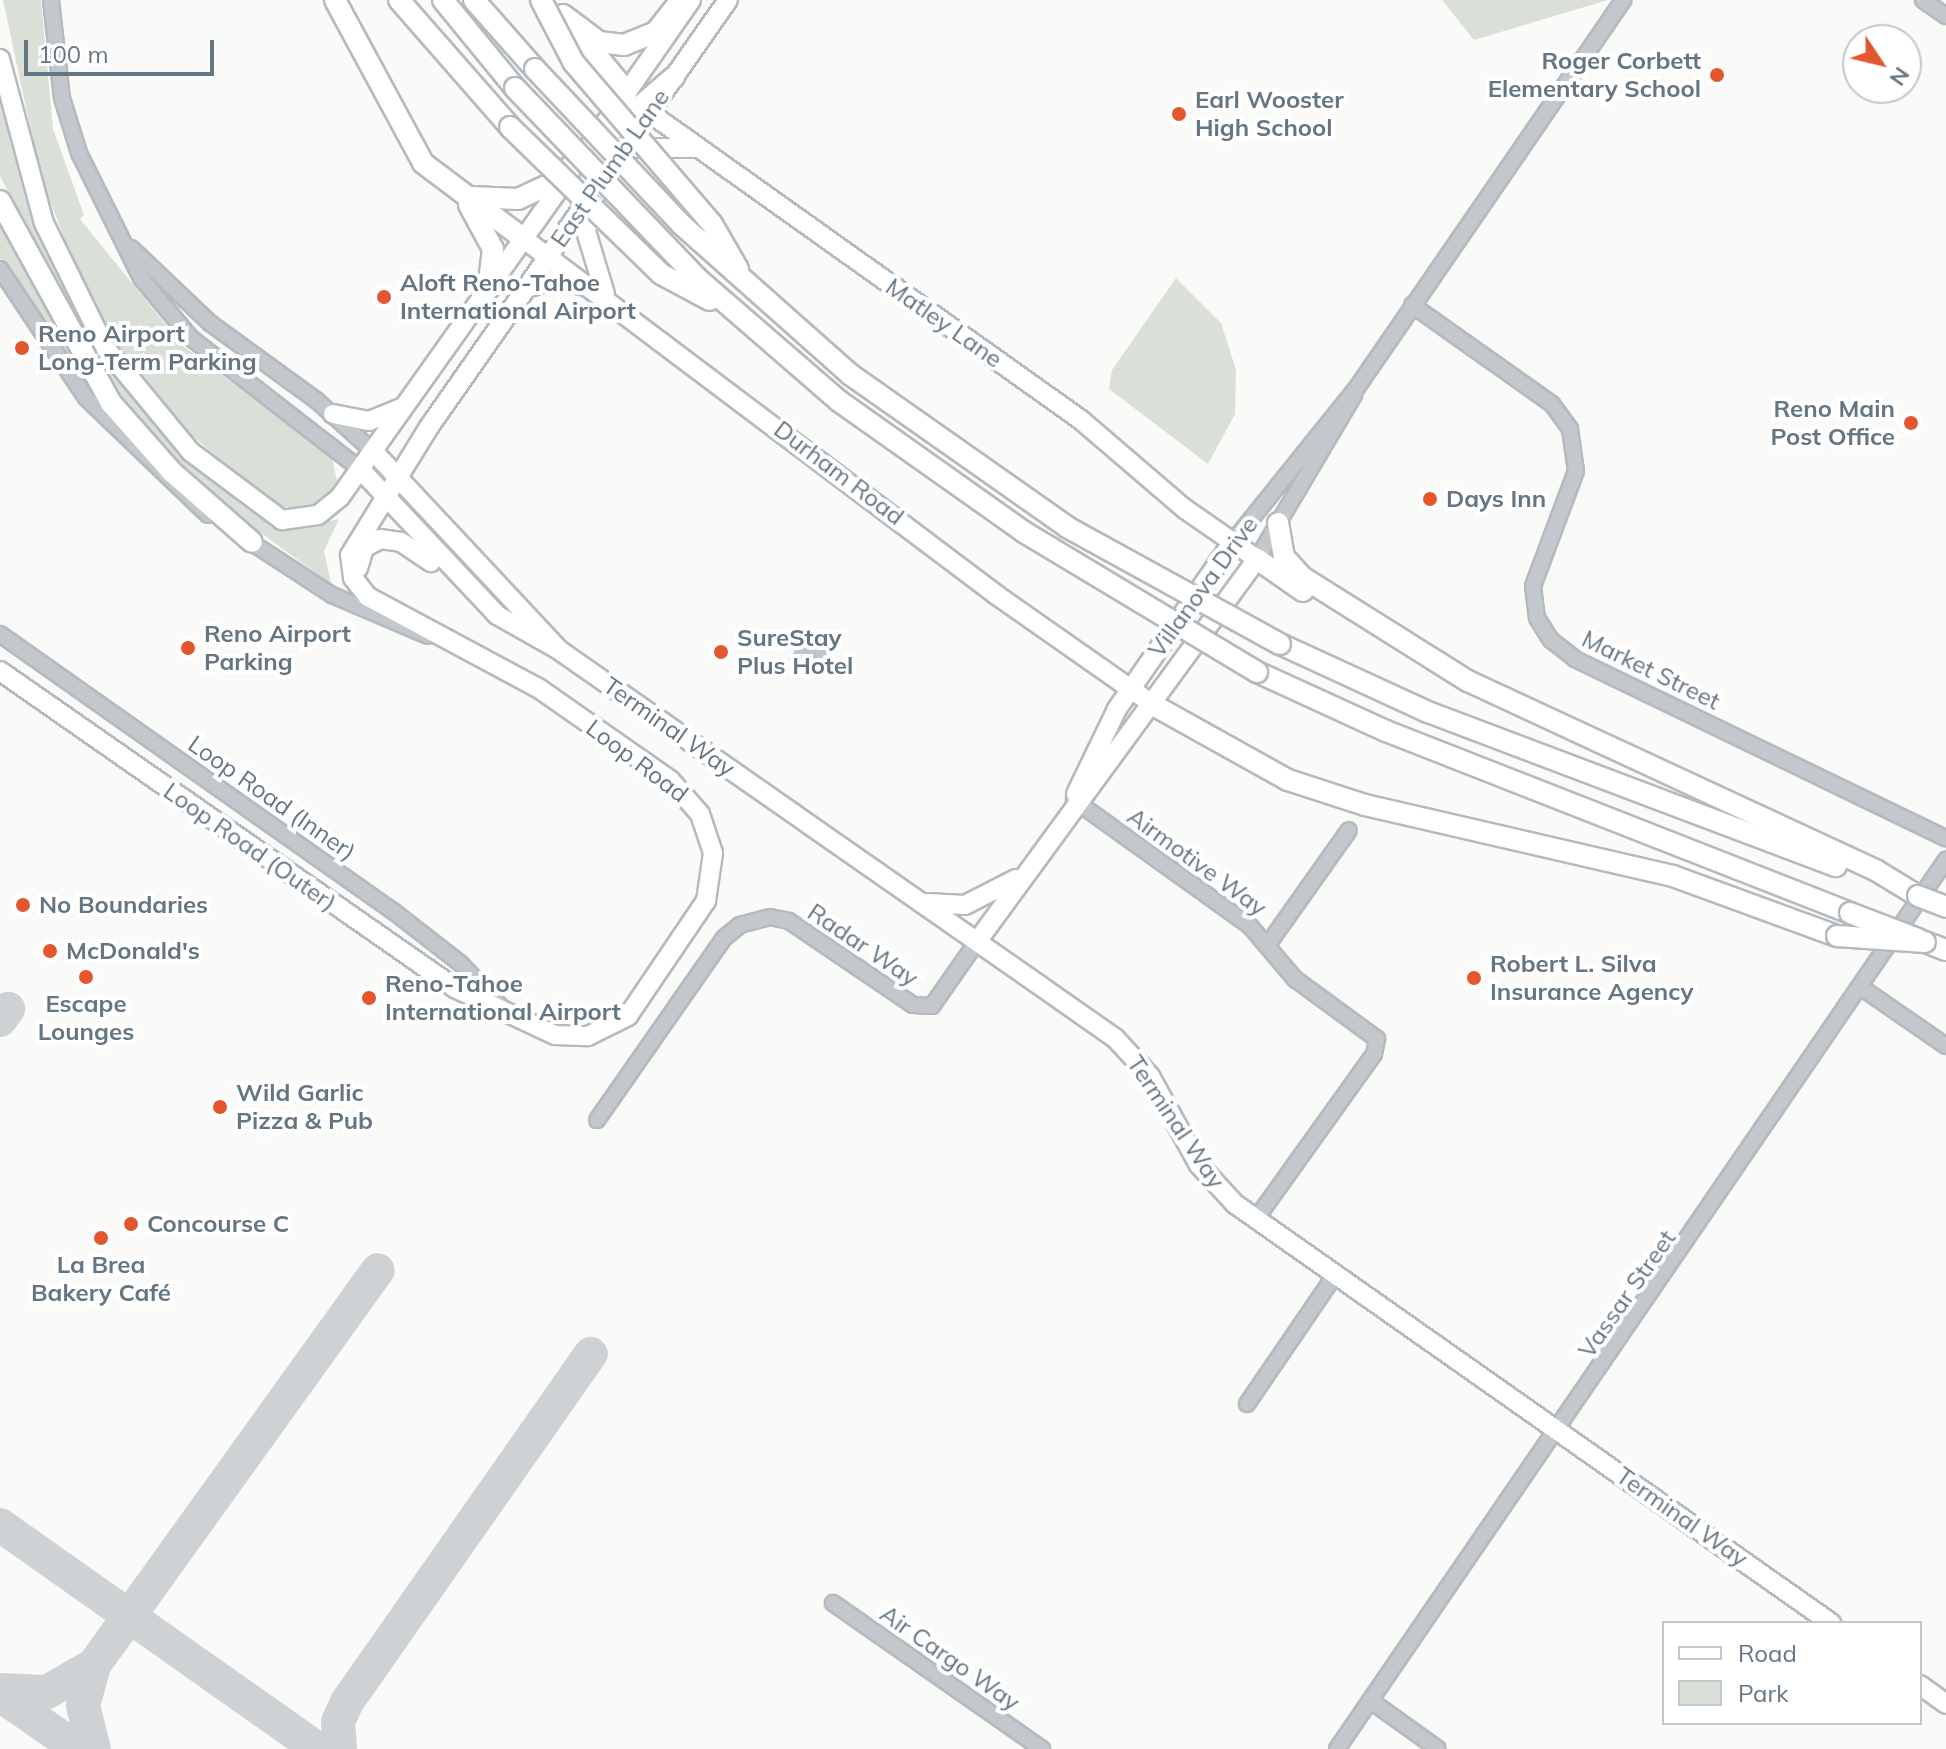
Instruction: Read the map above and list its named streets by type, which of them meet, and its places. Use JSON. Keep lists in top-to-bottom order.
{
  "streets": {
    "main road": [
      "East Plumb Lane",
      "Matley Lane",
      "Durham Road",
      "Villanova Drive",
      "Terminal Way",
      "Loop Road",
      "Loop Road (Outer)"
    ],
    "street": [
      "Market Street",
      "Loop Road (Inner)",
      "Airmotive Way",
      "Radar Way",
      "Vassar Street",
      "Air Cargo Way"
    ]
  },
  "crossings": [
    ["East Plumb Lane", "Matley Lane"],
    ["East Plumb Lane", "Durham Road"],
    ["East Plumb Lane", "Terminal Way"],
    ["Matley Lane", "Villanova Drive"],
    ["Durham Road", "Villanova Drive"],
    ["Villanova Drive", "Market Street"],
    ["Villanova Drive", "Terminal Way"],
    ["Villanova Drive", "Airmotive Way"],
    ["Villanova Drive", "Radar Way"],
    ["Terminal Way", "Airmotive Way"],
    ["Terminal Way", "Radar Way"],
    ["Terminal Way", "Vassar Street"],
    ["Loop Road", "Loop Road (Inner)"],
    ["Loop Road", "Loop Road (Outer)"],
    ["Loop Road (Inner)", "Loop Road (Outer)"]
  ],
  "places": [
    "Roger Corbett Elementary School",
    "Earl Wooster High School",
    "Aloft Reno-Tahoe International Airport",
    "Reno Airport Long-Term Parking",
    "Reno Main Post Office",
    "Days Inn",
    "Reno Airport Parking",
    "SureStay Plus Hotel",
    "No Boundaries",
    "McDonald's",
    "Escape Lounges",
    "Robert L. Silva Insurance Agency",
    "Reno-Tahoe International Airport",
    "Wild Garlic Pizza & Pub",
    "Concourse C",
    "La Brea Bakery Café"
  ],
  "legend": ["Road", "Park"],
  "scale_bar": "100 m",
  "north": "bottom right"
}
